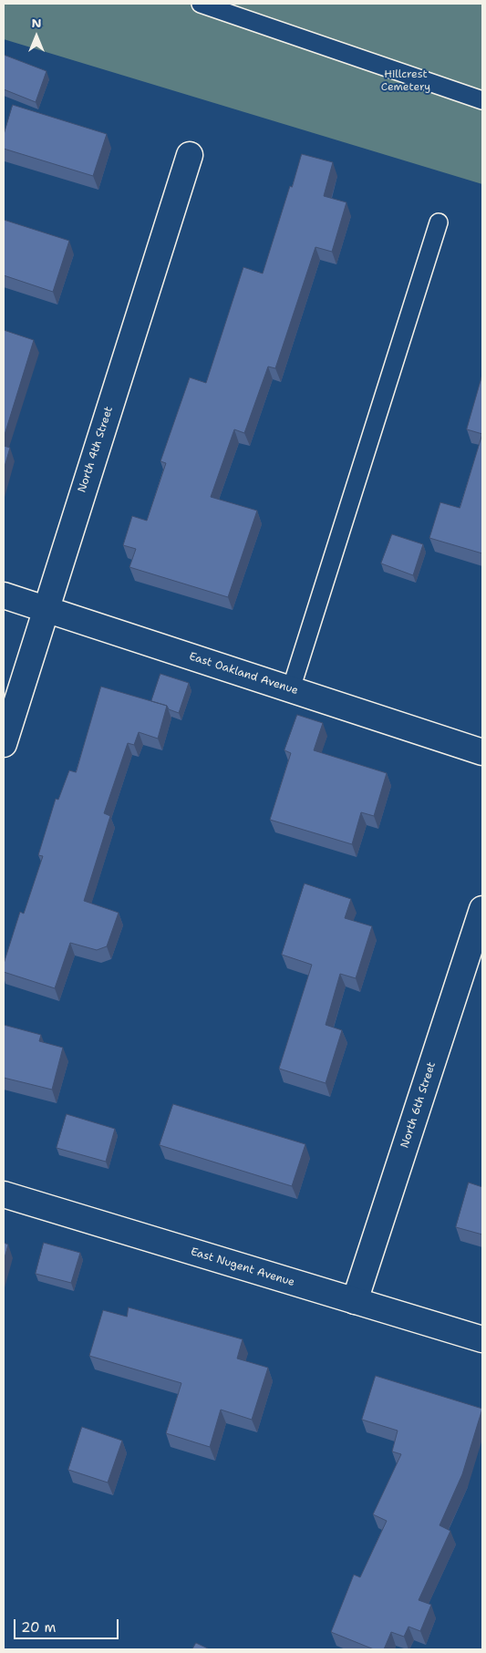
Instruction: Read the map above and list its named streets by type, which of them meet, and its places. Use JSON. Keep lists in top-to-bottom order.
{
  "streets": {
    "street": [
      "North 4th Street",
      "East Oakland Avenue",
      "North 6th Street",
      "East Nugent Avenue"
    ]
  },
  "crossings": [
    ["North 4th Street", "East Oakland Avenue"],
    ["North 6th Street", "East Nugent Avenue"]
  ],
  "parks": ["Hillcrest Cemetery"],
  "scale_bar": "20 m",
  "north": "top"
}
